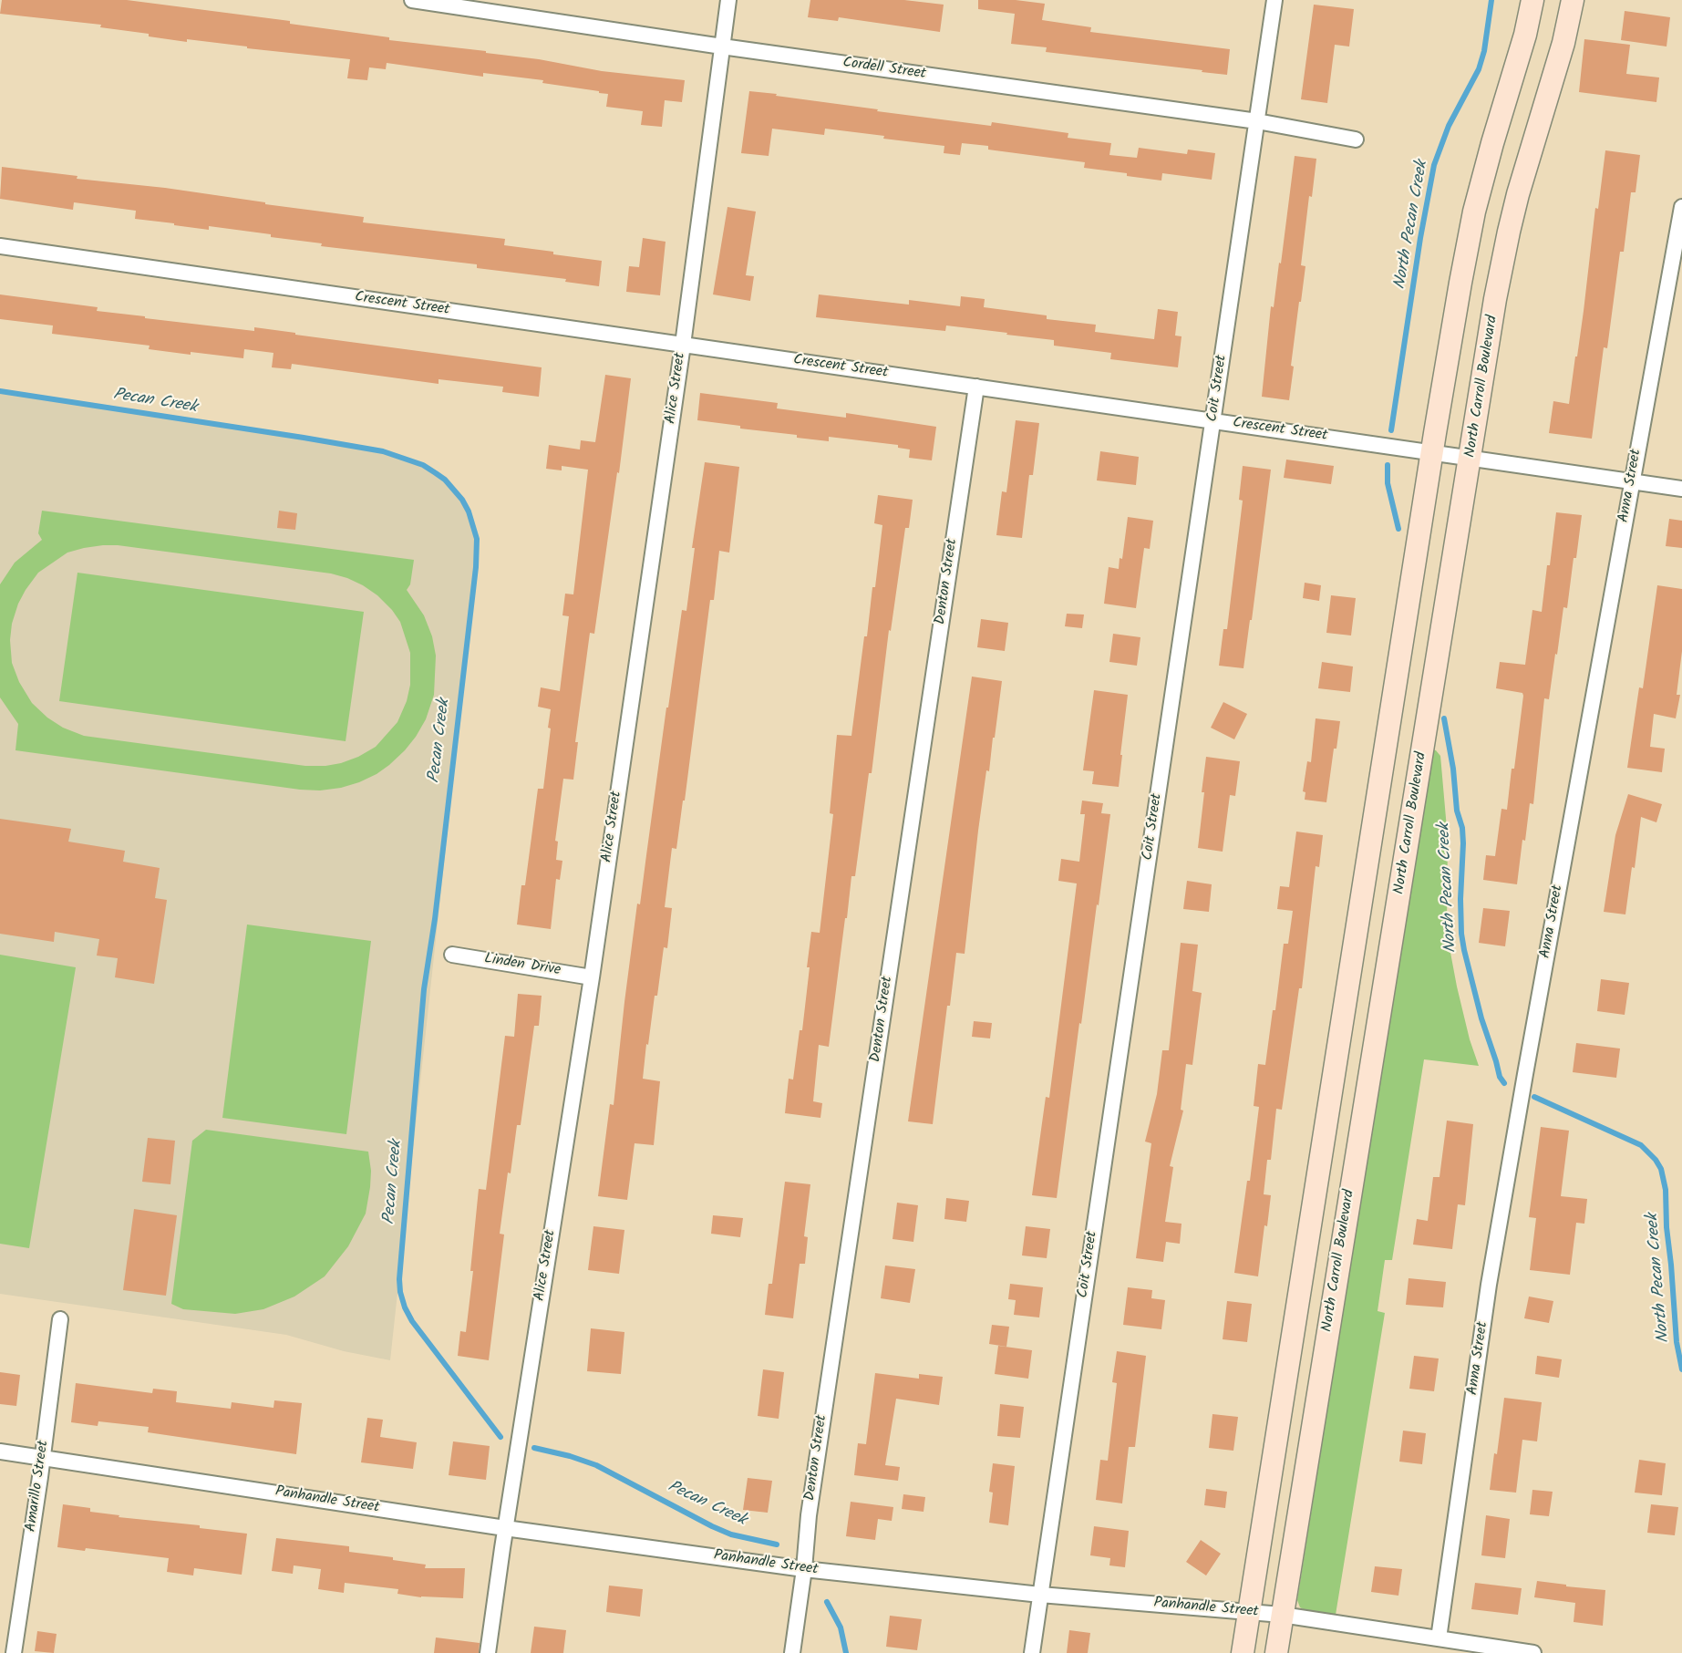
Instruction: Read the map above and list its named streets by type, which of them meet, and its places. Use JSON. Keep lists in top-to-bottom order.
{
  "streets": {
    "main road": ["North Carroll Boulevard"],
    "street": [
      "Cordell Street",
      "Crescent Street",
      "Alice Street",
      "Coit Street",
      "Anna Street",
      "Denton Street",
      "Linden Drive",
      "Amarillo Street",
      "Panhandle Street"
    ]
  },
  "crossings": [
    ["Cordell Street", "Alice Street"],
    ["Cordell Street", "Coit Street"],
    ["Crescent Street", "North Carroll Boulevard"],
    ["Crescent Street", "Alice Street"],
    ["Crescent Street", "Coit Street"],
    ["Crescent Street", "Anna Street"],
    ["Crescent Street", "Denton Street"],
    ["North Carroll Boulevard", "Panhandle Street"],
    ["Alice Street", "Linden Drive"],
    ["Alice Street", "Panhandle Street"],
    ["Coit Street", "Panhandle Street"],
    ["Anna Street", "Panhandle Street"],
    ["Denton Street", "Panhandle Street"],
    ["Amarillo Street", "Panhandle Street"]
  ],
  "water": ["North Pecan Creek", "Pecan Creek"]
}
